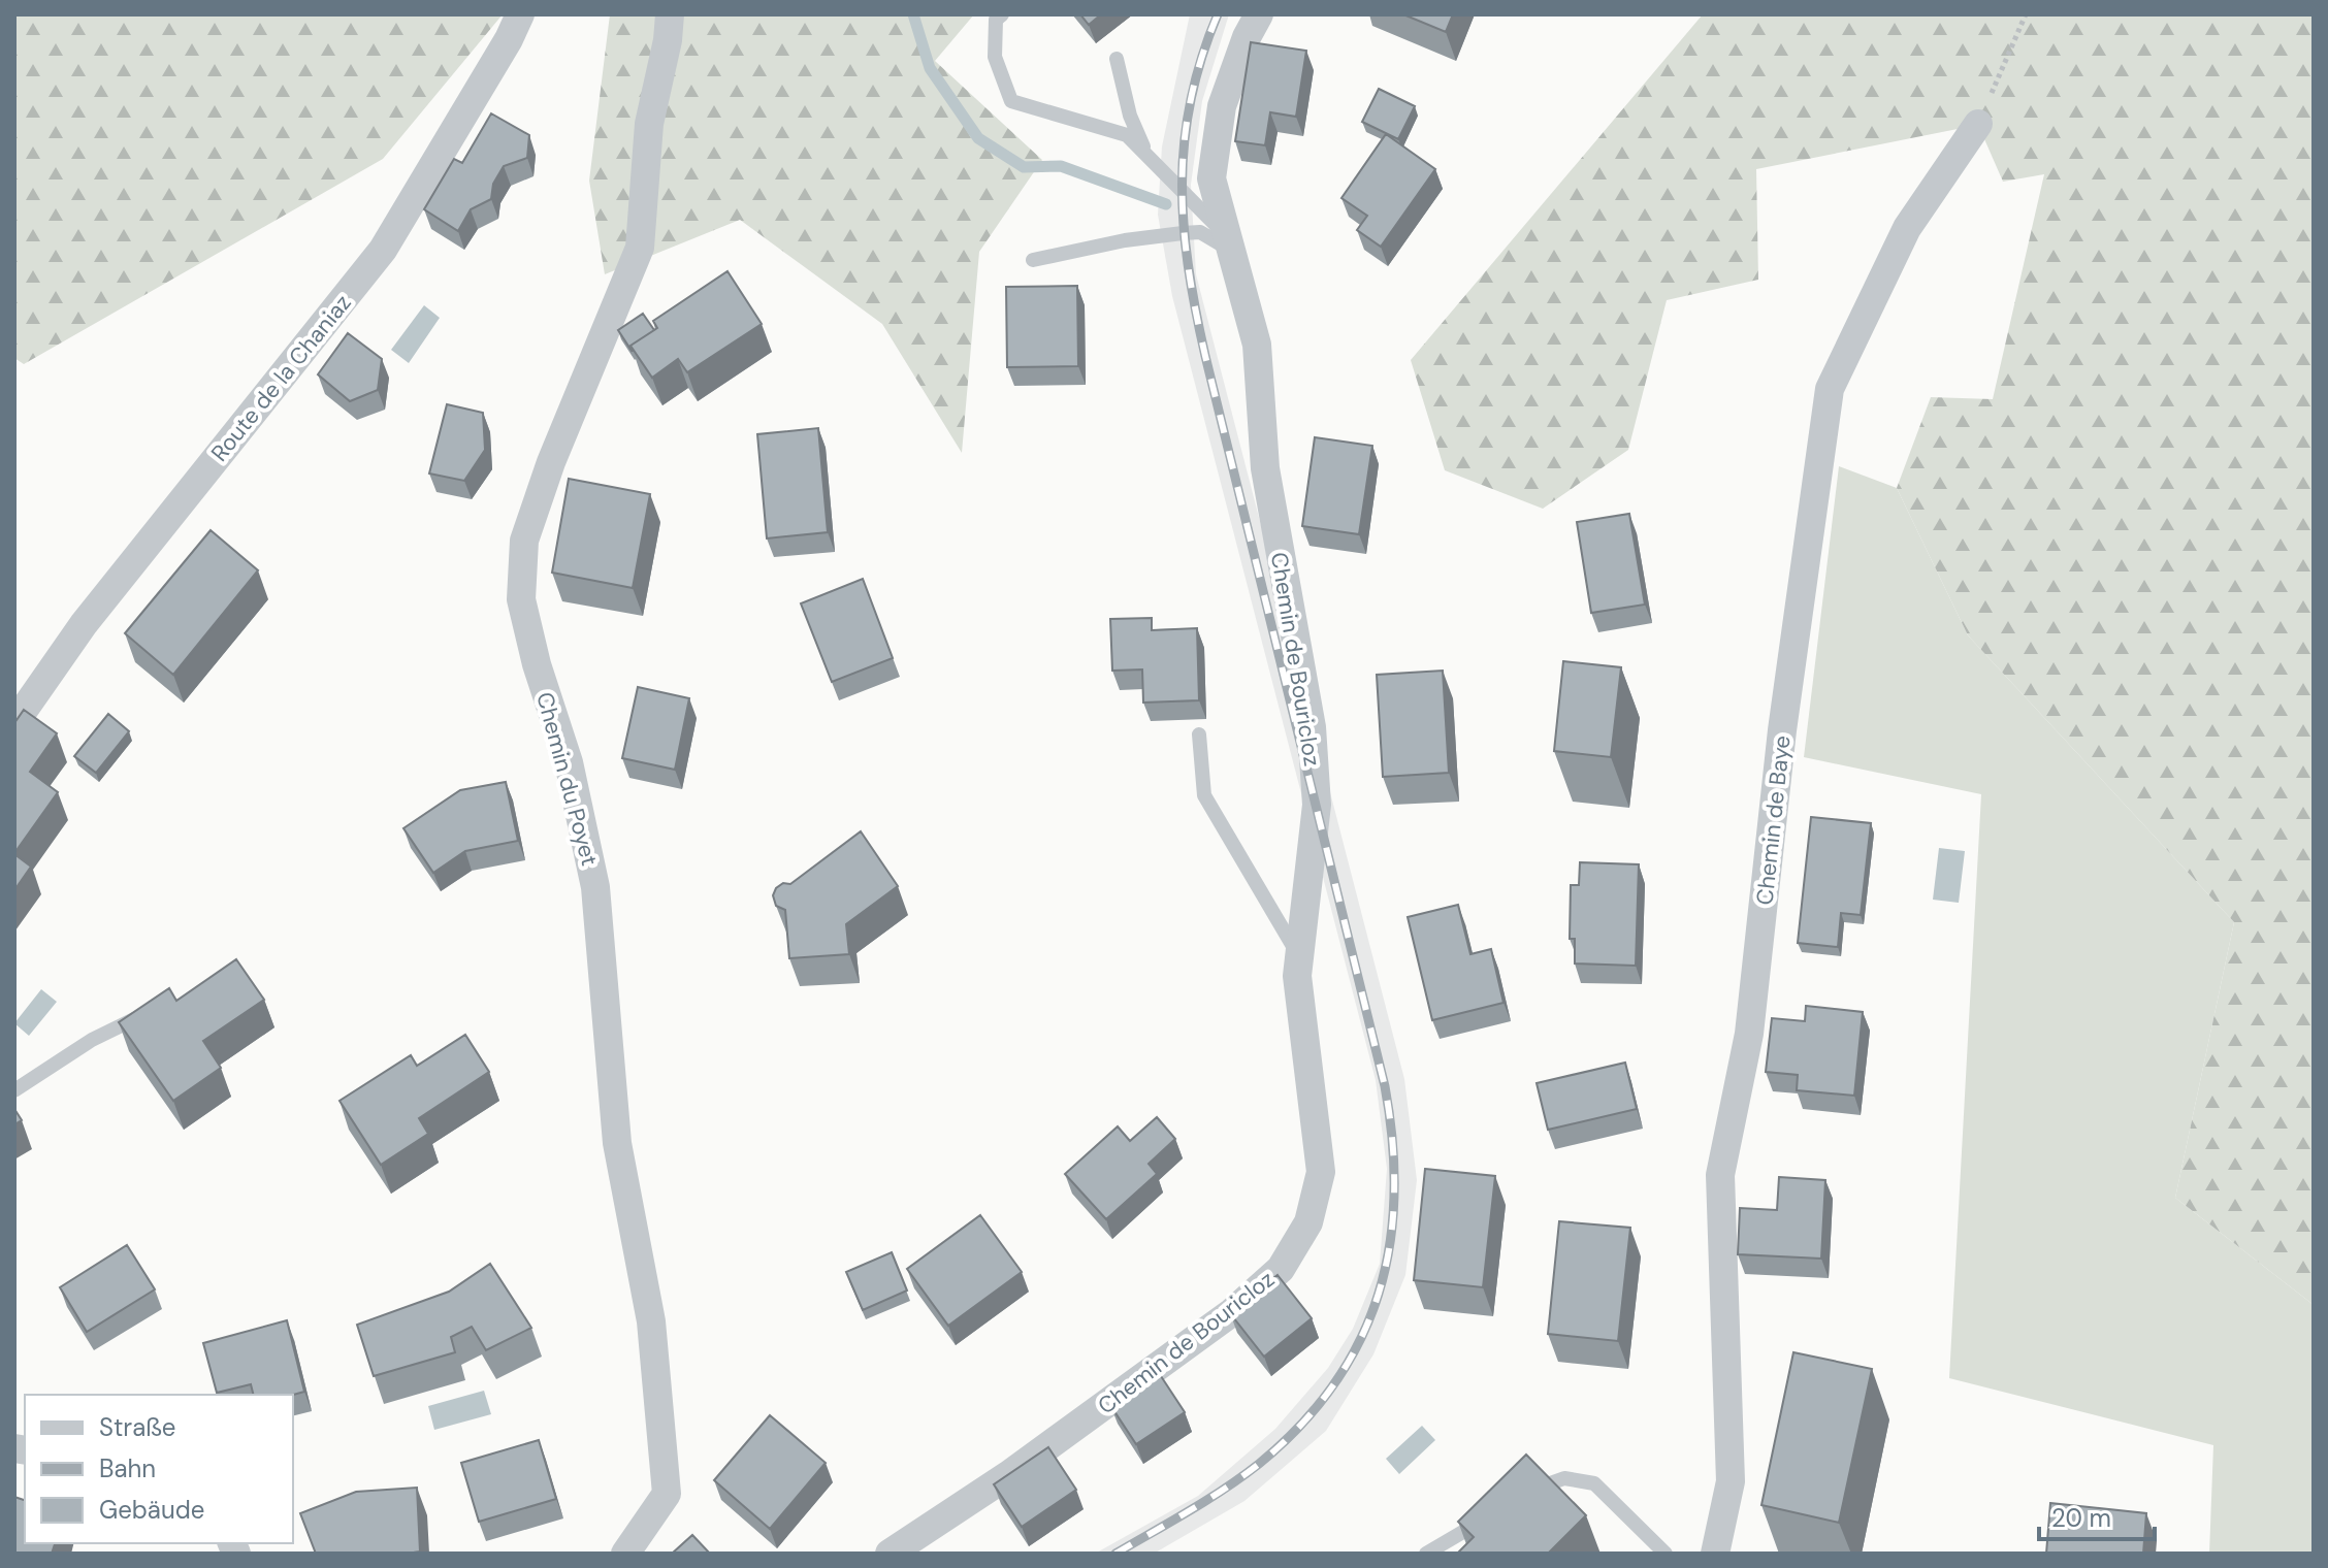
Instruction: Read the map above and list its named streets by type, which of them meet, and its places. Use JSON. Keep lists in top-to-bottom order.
{
  "streets": {
    "street": [
      "Route de la Chaniaz",
      "Chemin de Bouricloz",
      "Chemin du Poyet",
      "Chemin de Baye"
    ]
  },
  "legend": ["Straße", "Bahn", "Gebäude"],
  "scale_bar": "20 m"
}
